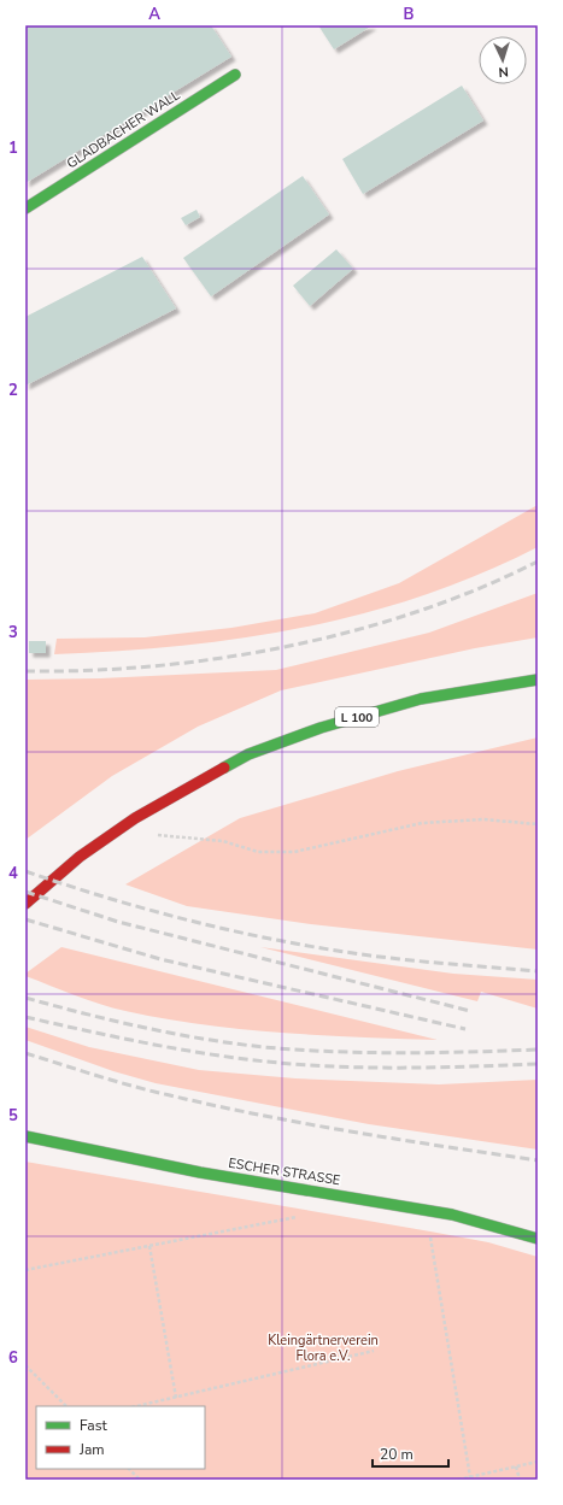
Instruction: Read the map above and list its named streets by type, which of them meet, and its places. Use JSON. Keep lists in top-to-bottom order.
{
  "streets": {
    "street": ["GLADBACHER WALL", "L 100", "ESCHER STRASSE"]
  },
  "parks": ["Kleingärtnerverein Flora e.V."],
  "legend": ["Fast", "Jam"],
  "scale_bar": "20 m",
  "north": "bottom",
  "grid": {
    "columns": ["A", "B"],
    "rows": [
      "1",
      "2",
      "3",
      "4",
      "5",
      "6"
    ]
  }
}
